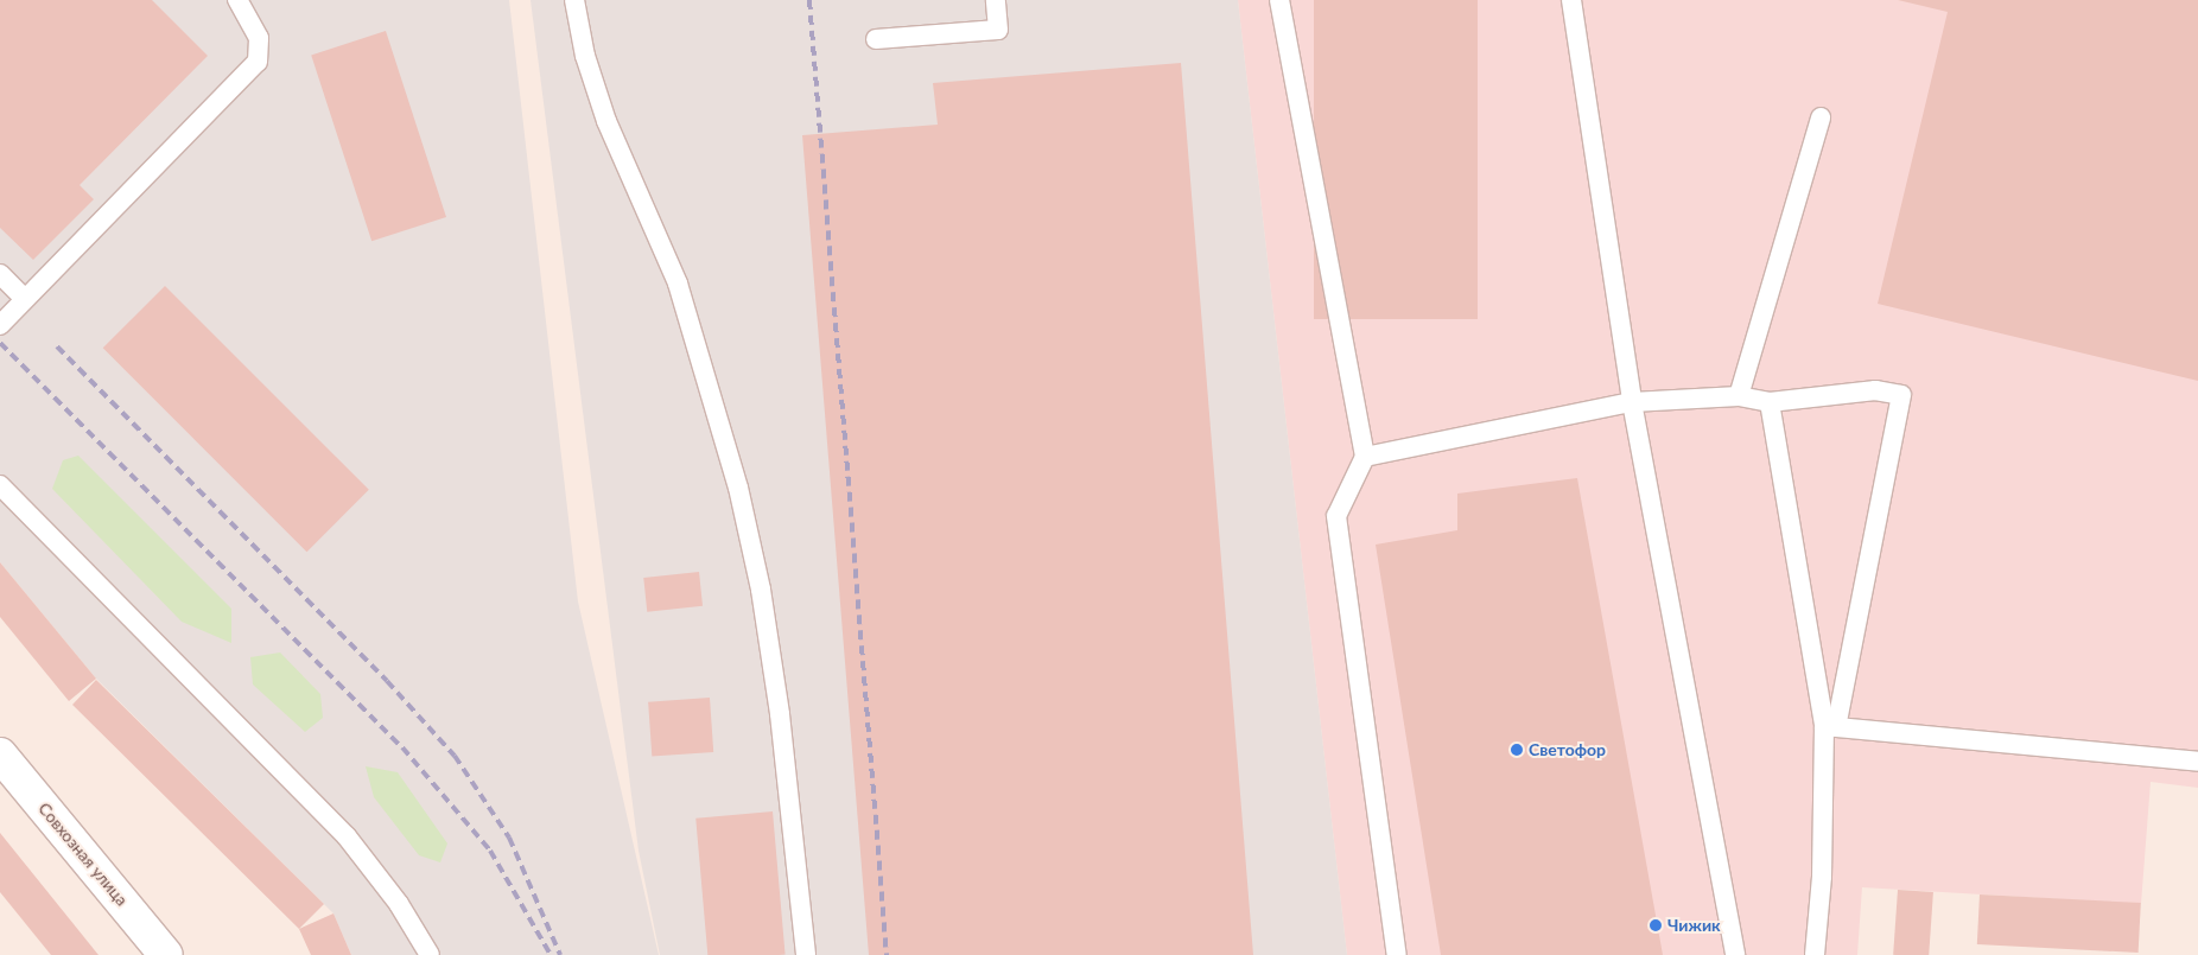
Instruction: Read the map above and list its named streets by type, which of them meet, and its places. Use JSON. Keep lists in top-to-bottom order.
{
  "streets": {
    "street": ["Совхозная улица"]
  },
  "places": ["Светофор", "Чижик"]
}
